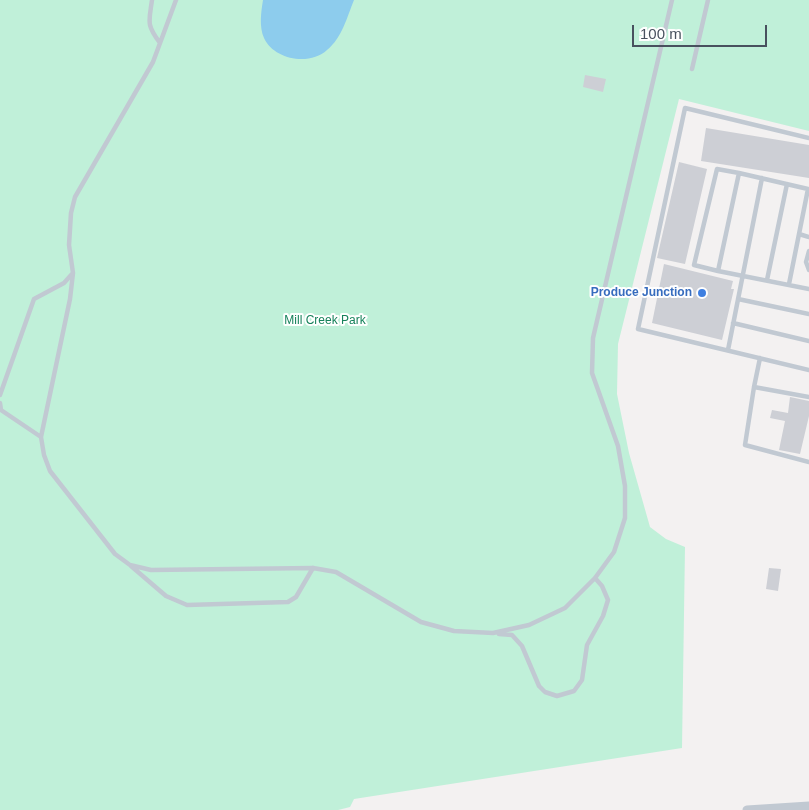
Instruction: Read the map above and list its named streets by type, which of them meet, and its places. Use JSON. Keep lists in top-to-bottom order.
{
  "parks": ["Mill Creek Park"],
  "places": ["Produce Junction"],
  "scale_bar": "100 m"
}
